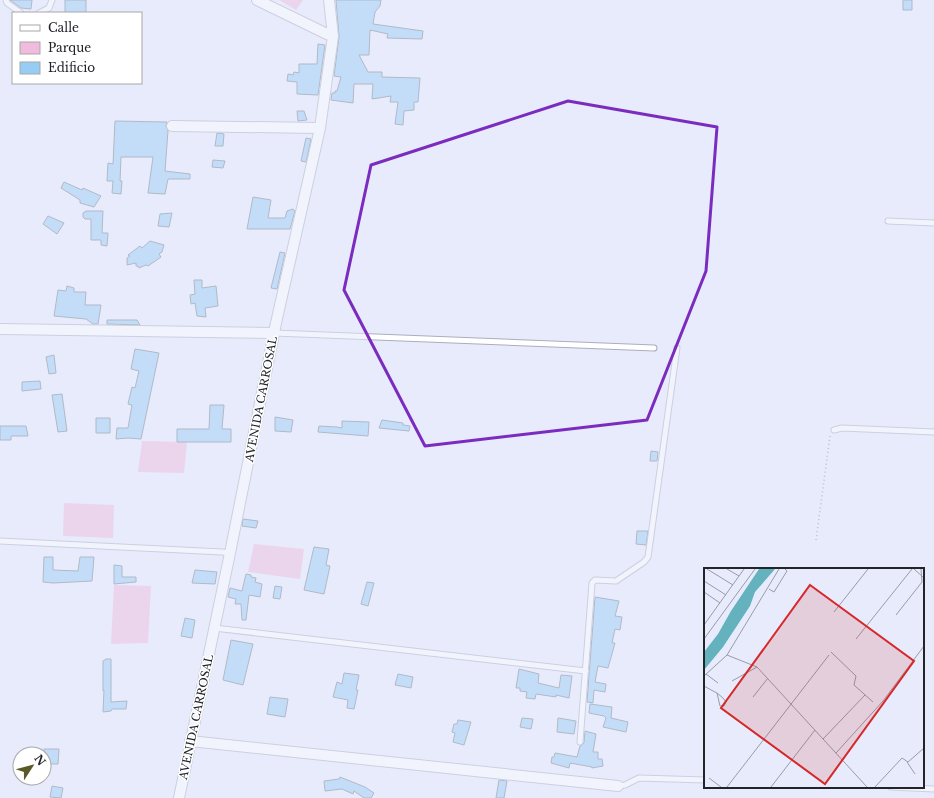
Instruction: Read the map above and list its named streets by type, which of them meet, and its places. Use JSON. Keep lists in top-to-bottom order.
{
  "streets": {
    "street": ["AVENIDA CARROSAL"]
  },
  "legend": ["Calle", "Parque", "Edificio"],
  "north": "top right"
}
